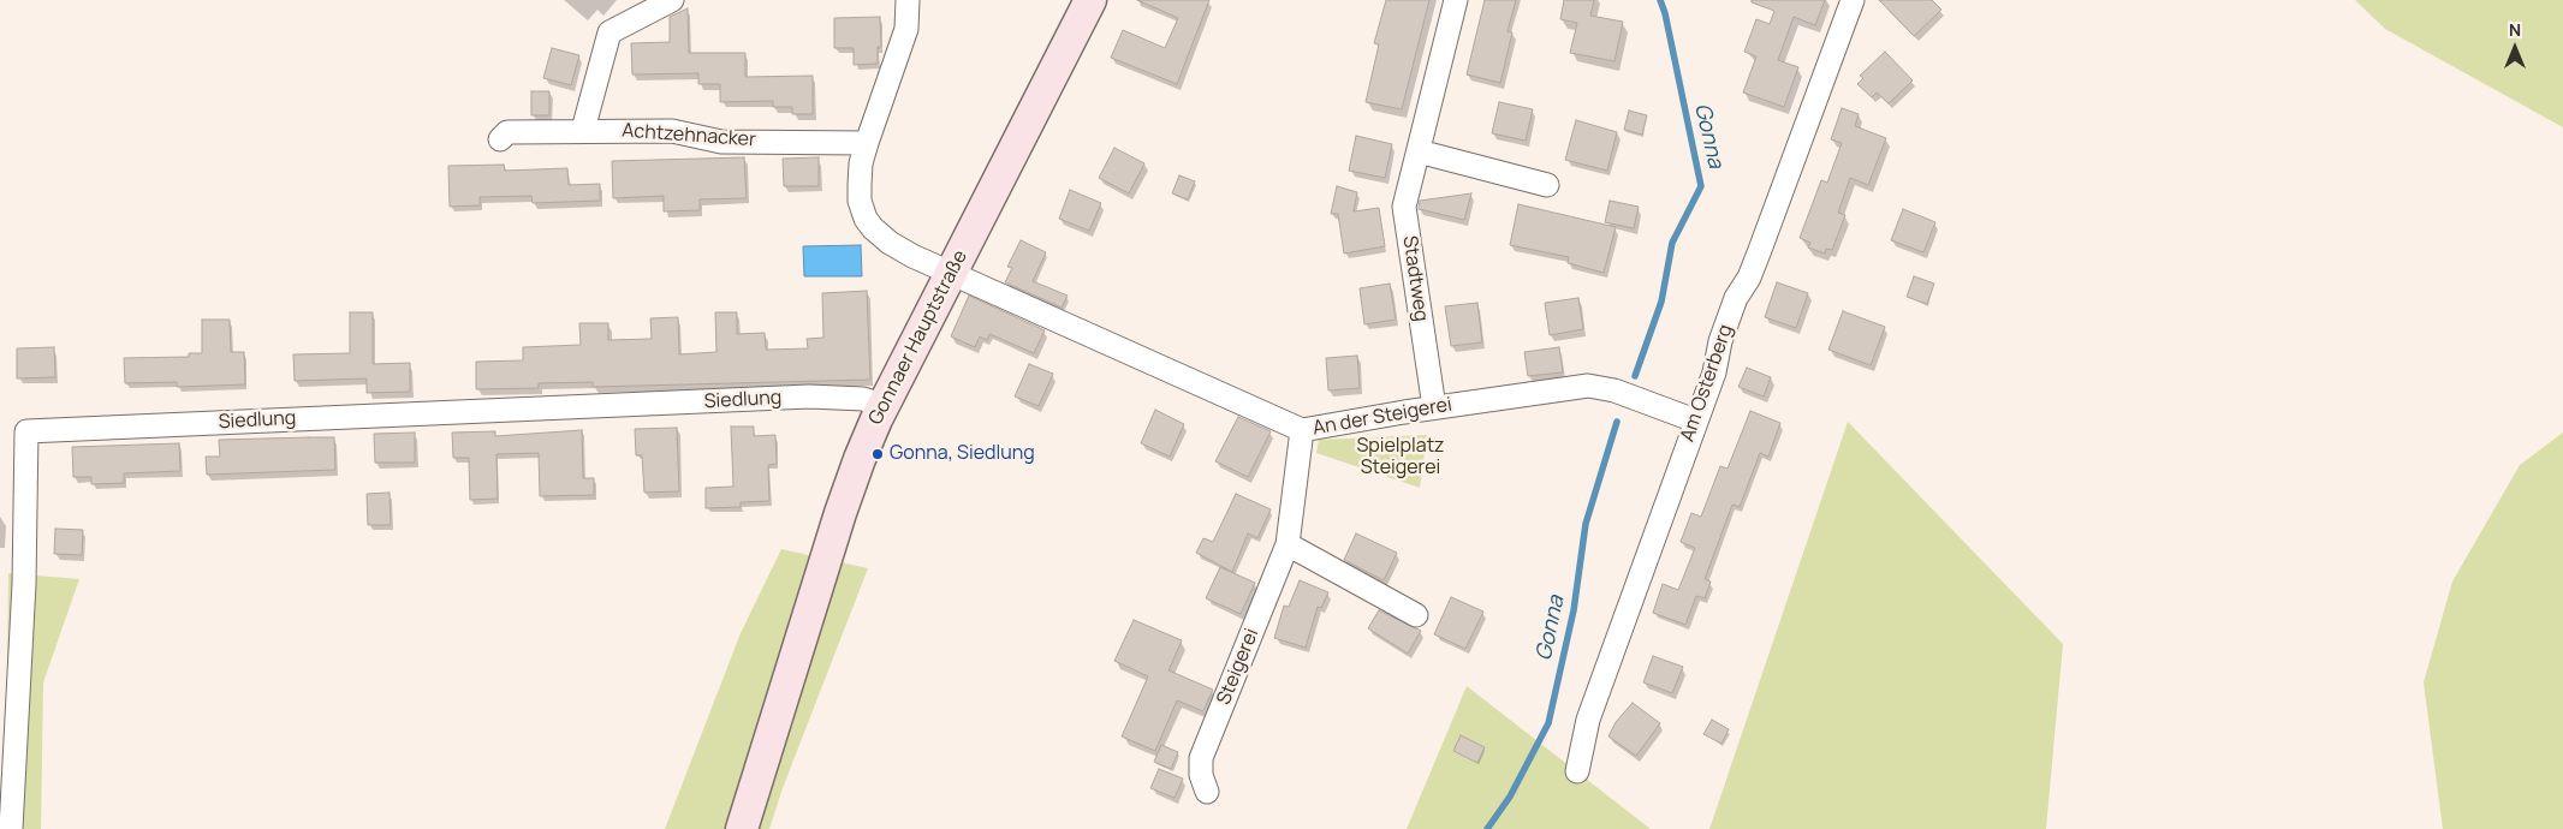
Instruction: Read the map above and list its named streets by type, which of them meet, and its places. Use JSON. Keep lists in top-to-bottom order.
{
  "streets": {
    "main road": ["Gonnaer Hauptstraße"],
    "street": [
      "Achtzehnacker",
      "Stadtweg",
      "Am Osterberg",
      "Siedlung",
      "An der Steigerei",
      "Steigerei"
    ]
  },
  "crossings": [
    ["Stadtweg", "An der Steigerei"],
    ["Gonnaer Hauptstraße", "Siedlung"],
    ["Gonnaer Hauptstraße", "An der Steigerei"],
    ["Am Osterberg", "An der Steigerei"],
    ["An der Steigerei", "Steigerei"]
  ],
  "water": ["Gonna"],
  "parks": ["Spielplatz Steigerei"],
  "places": ["Gonna, Siedlung"],
  "north": "top"
}
